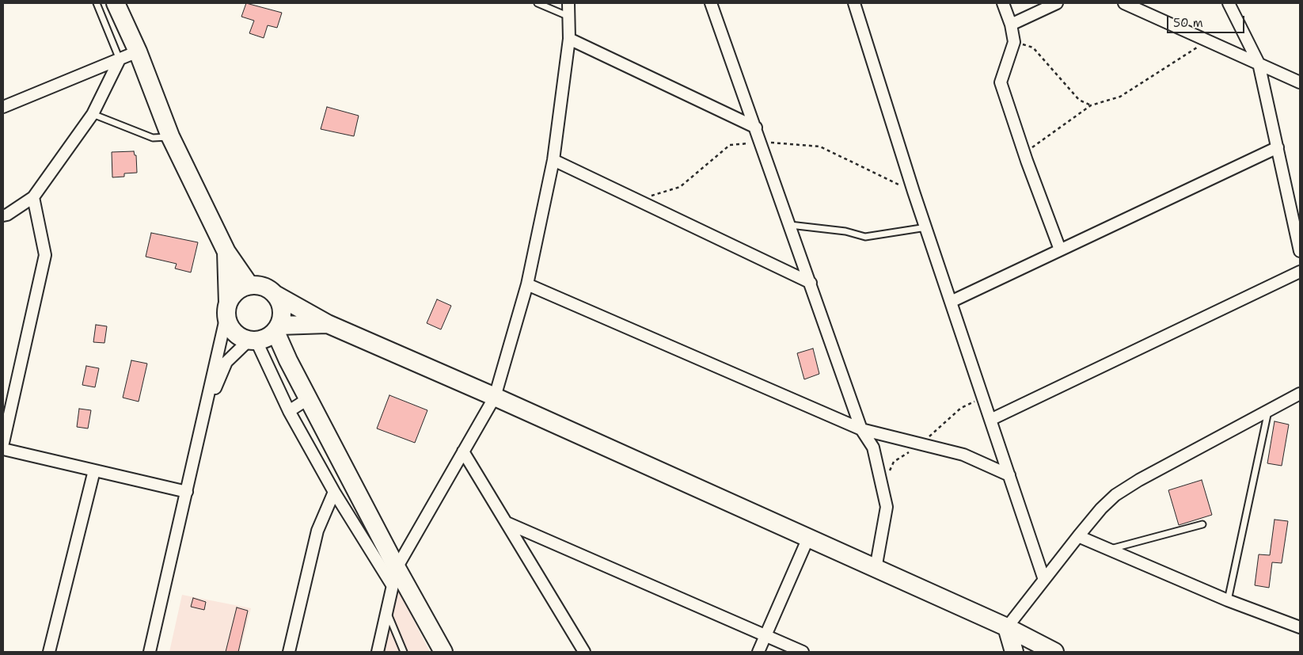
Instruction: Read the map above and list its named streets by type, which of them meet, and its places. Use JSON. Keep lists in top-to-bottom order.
{
  "scale_bar": "50 m"
}
